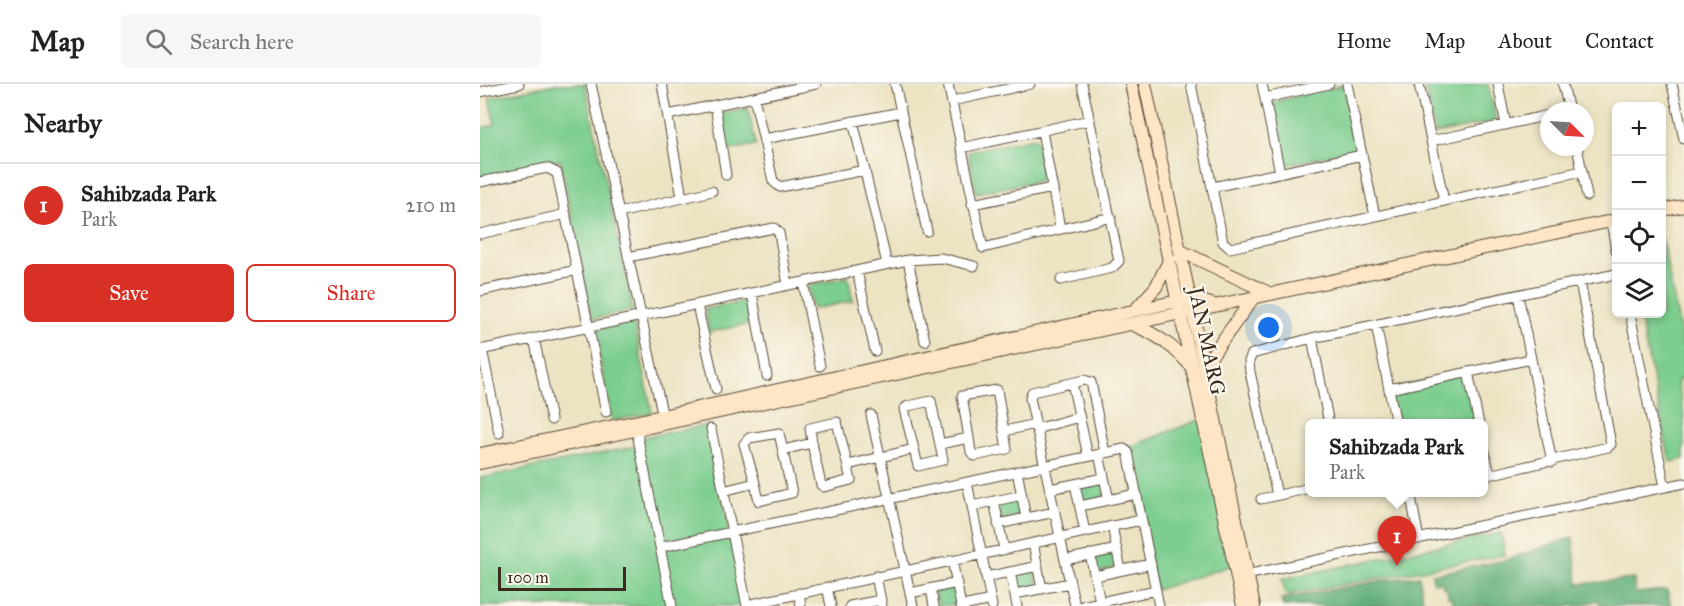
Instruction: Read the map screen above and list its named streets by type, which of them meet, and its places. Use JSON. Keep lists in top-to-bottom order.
{
  "streets": {
    "main road": ["JAN MARG"]
  },
  "scale_bar": "100 m",
  "north": "bottom right",
  "page": {
    "header": "Map",
    "search": "Search here",
    "nav": [
      "Home",
      "Map",
      "About",
      "Contact"
    ],
    "heading": "Nearby",
    "map_buttons": ["+", "−"],
    "list": [
      {
        "mark": "1",
        "name": "Sahibzada Park",
        "note": "Park",
        "value": "210 m"
      }
    ],
    "buttons": ["Save", "Share"],
    "popup": ["Sahibzada Park", "Park"],
    "pins": "1",
    "scale": "100 m"
  }
}
